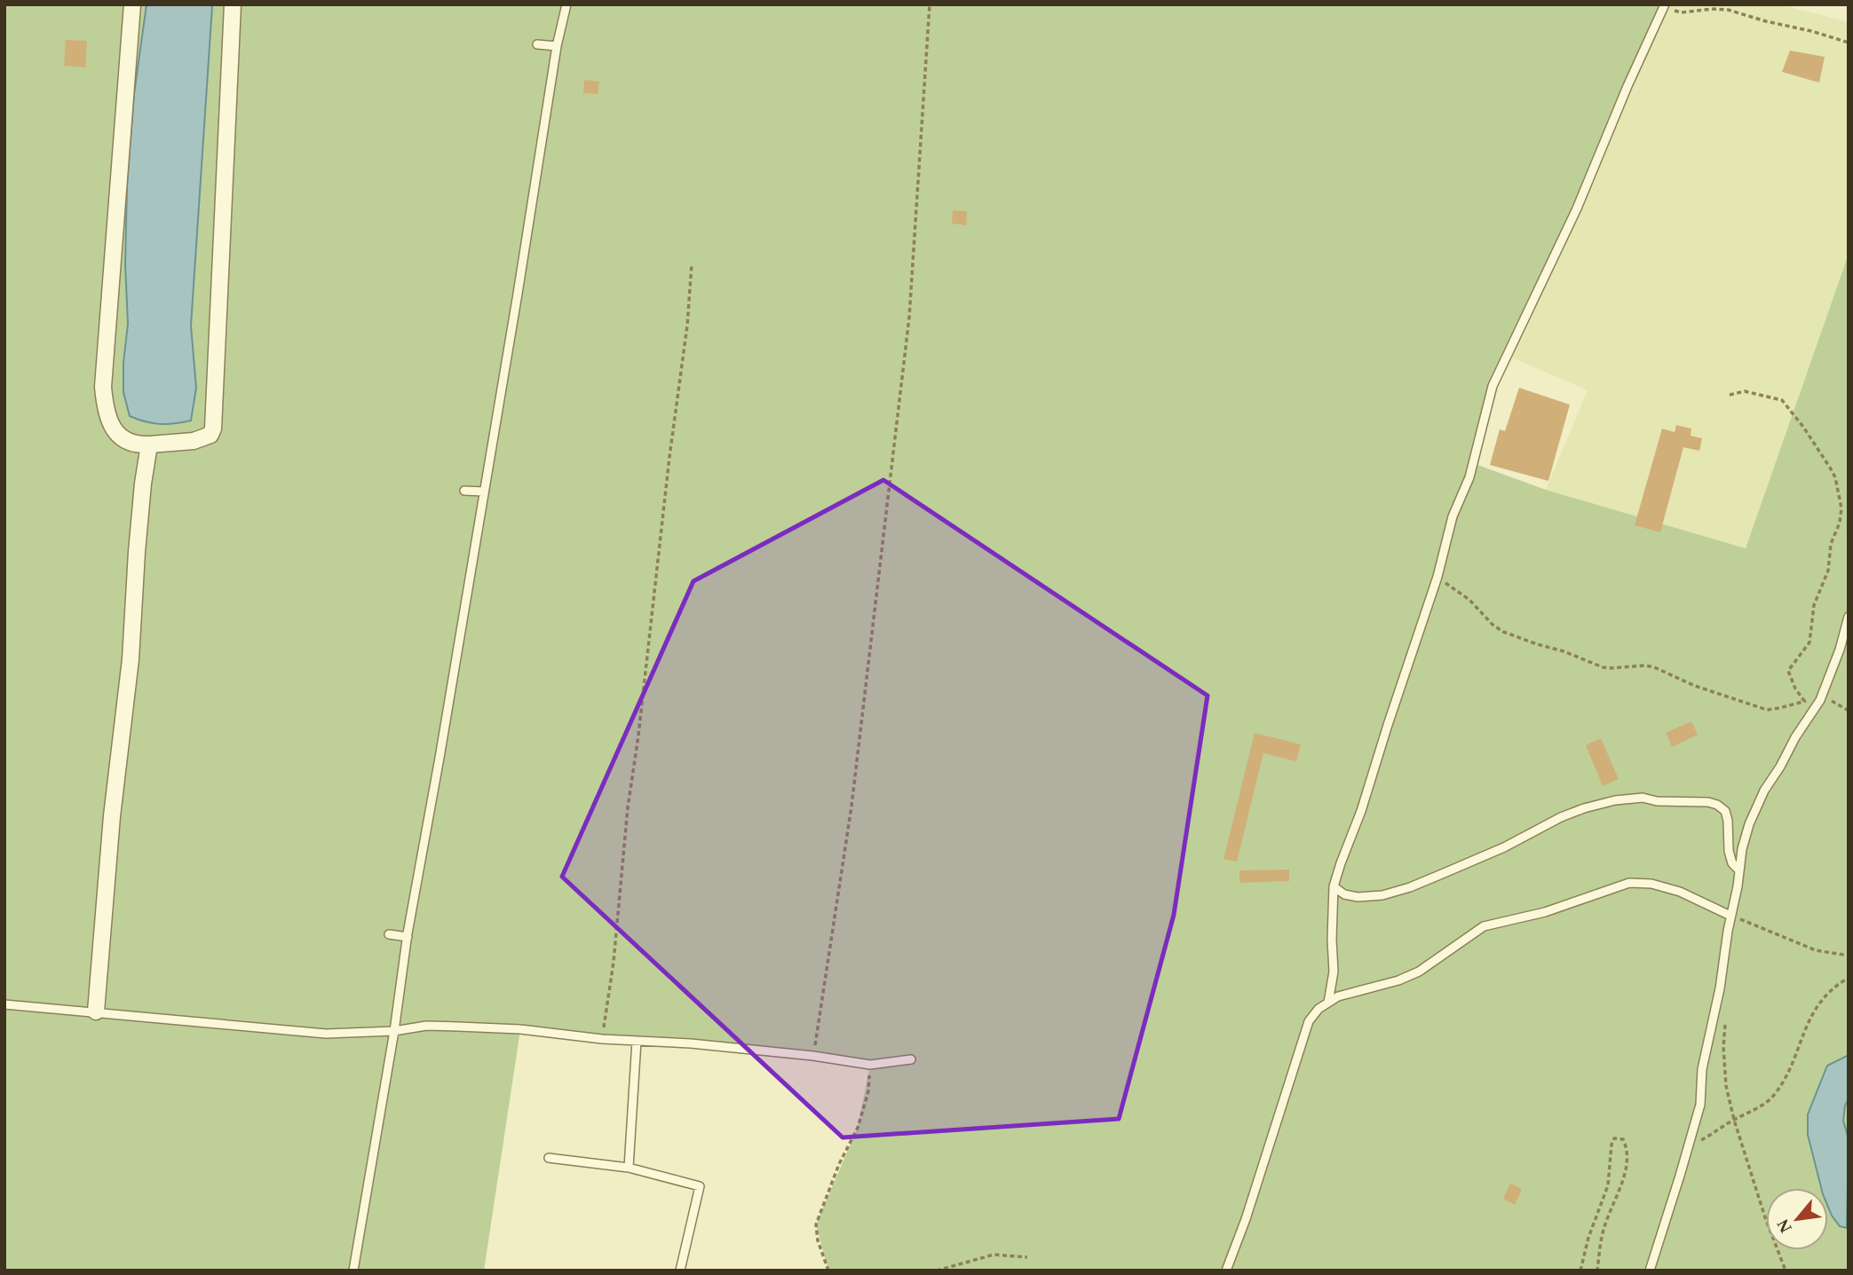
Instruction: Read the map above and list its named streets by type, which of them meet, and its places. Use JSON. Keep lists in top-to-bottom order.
{
  "north": "bottom left"
}
